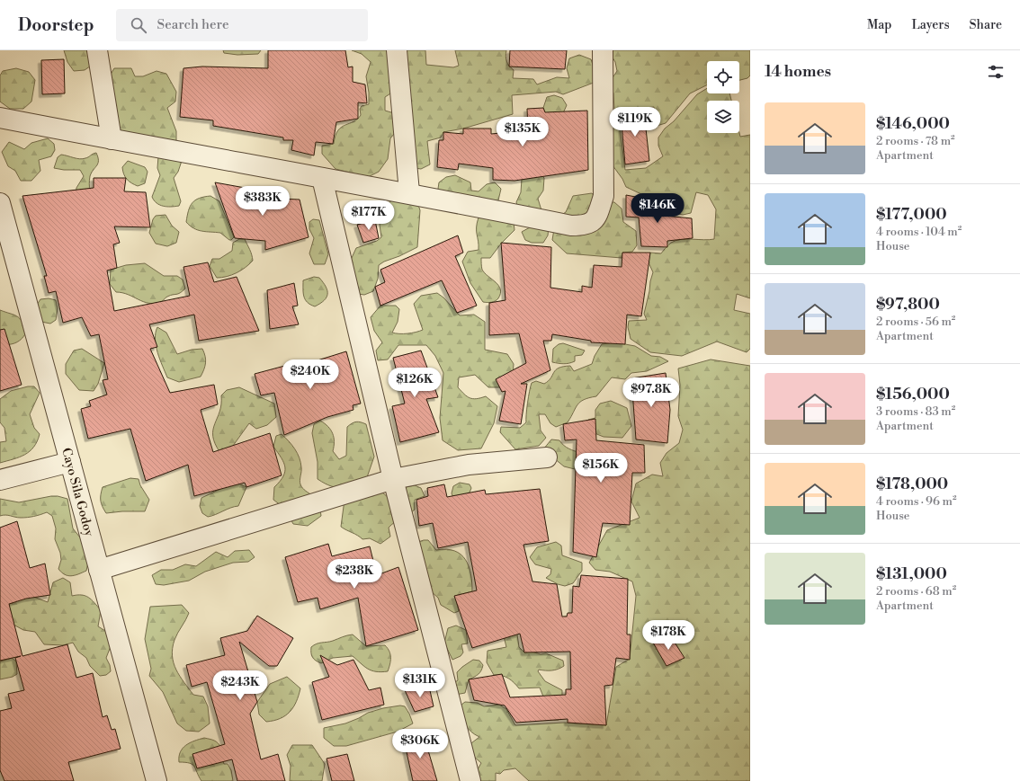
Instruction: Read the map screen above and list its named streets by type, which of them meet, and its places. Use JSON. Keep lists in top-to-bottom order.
{
  "streets": {
    "street": ["Cayo Sila Godoy"]
  },
  "page": {
    "header": "Doorstep",
    "search": "Search here",
    "nav": ["Map", "Layers", "Share"],
    "heading": "14 homes",
    "list": [
      {
        "name": "$146,000",
        "note": "2 rooms · 78 m² · Apartment"
      },
      {
        "name": "$177,000",
        "note": "4 rooms · 104 m² · House"
      },
      {
        "name": "$97,800",
        "note": "2 rooms · 56 m² · Apartment"
      },
      {
        "name": "$156,000",
        "note": "3 rooms · 83 m² · Apartment"
      },
      {
        "name": "$178,000",
        "note": "4 rooms · 96 m² · House"
      },
      {
        "name": "$131,000",
        "note": "2 rooms · 68 m² · Apartment"
      }
    ],
    "price": [
      "$119K",
      "$135K",
      "$383K",
      "$146K",
      "$177K",
      "$240K",
      "$126K",
      "$97.8K",
      "$156K",
      "$238K",
      "$178K",
      "$131K",
      "$243K",
      "$306K"
    ]
  }
}
